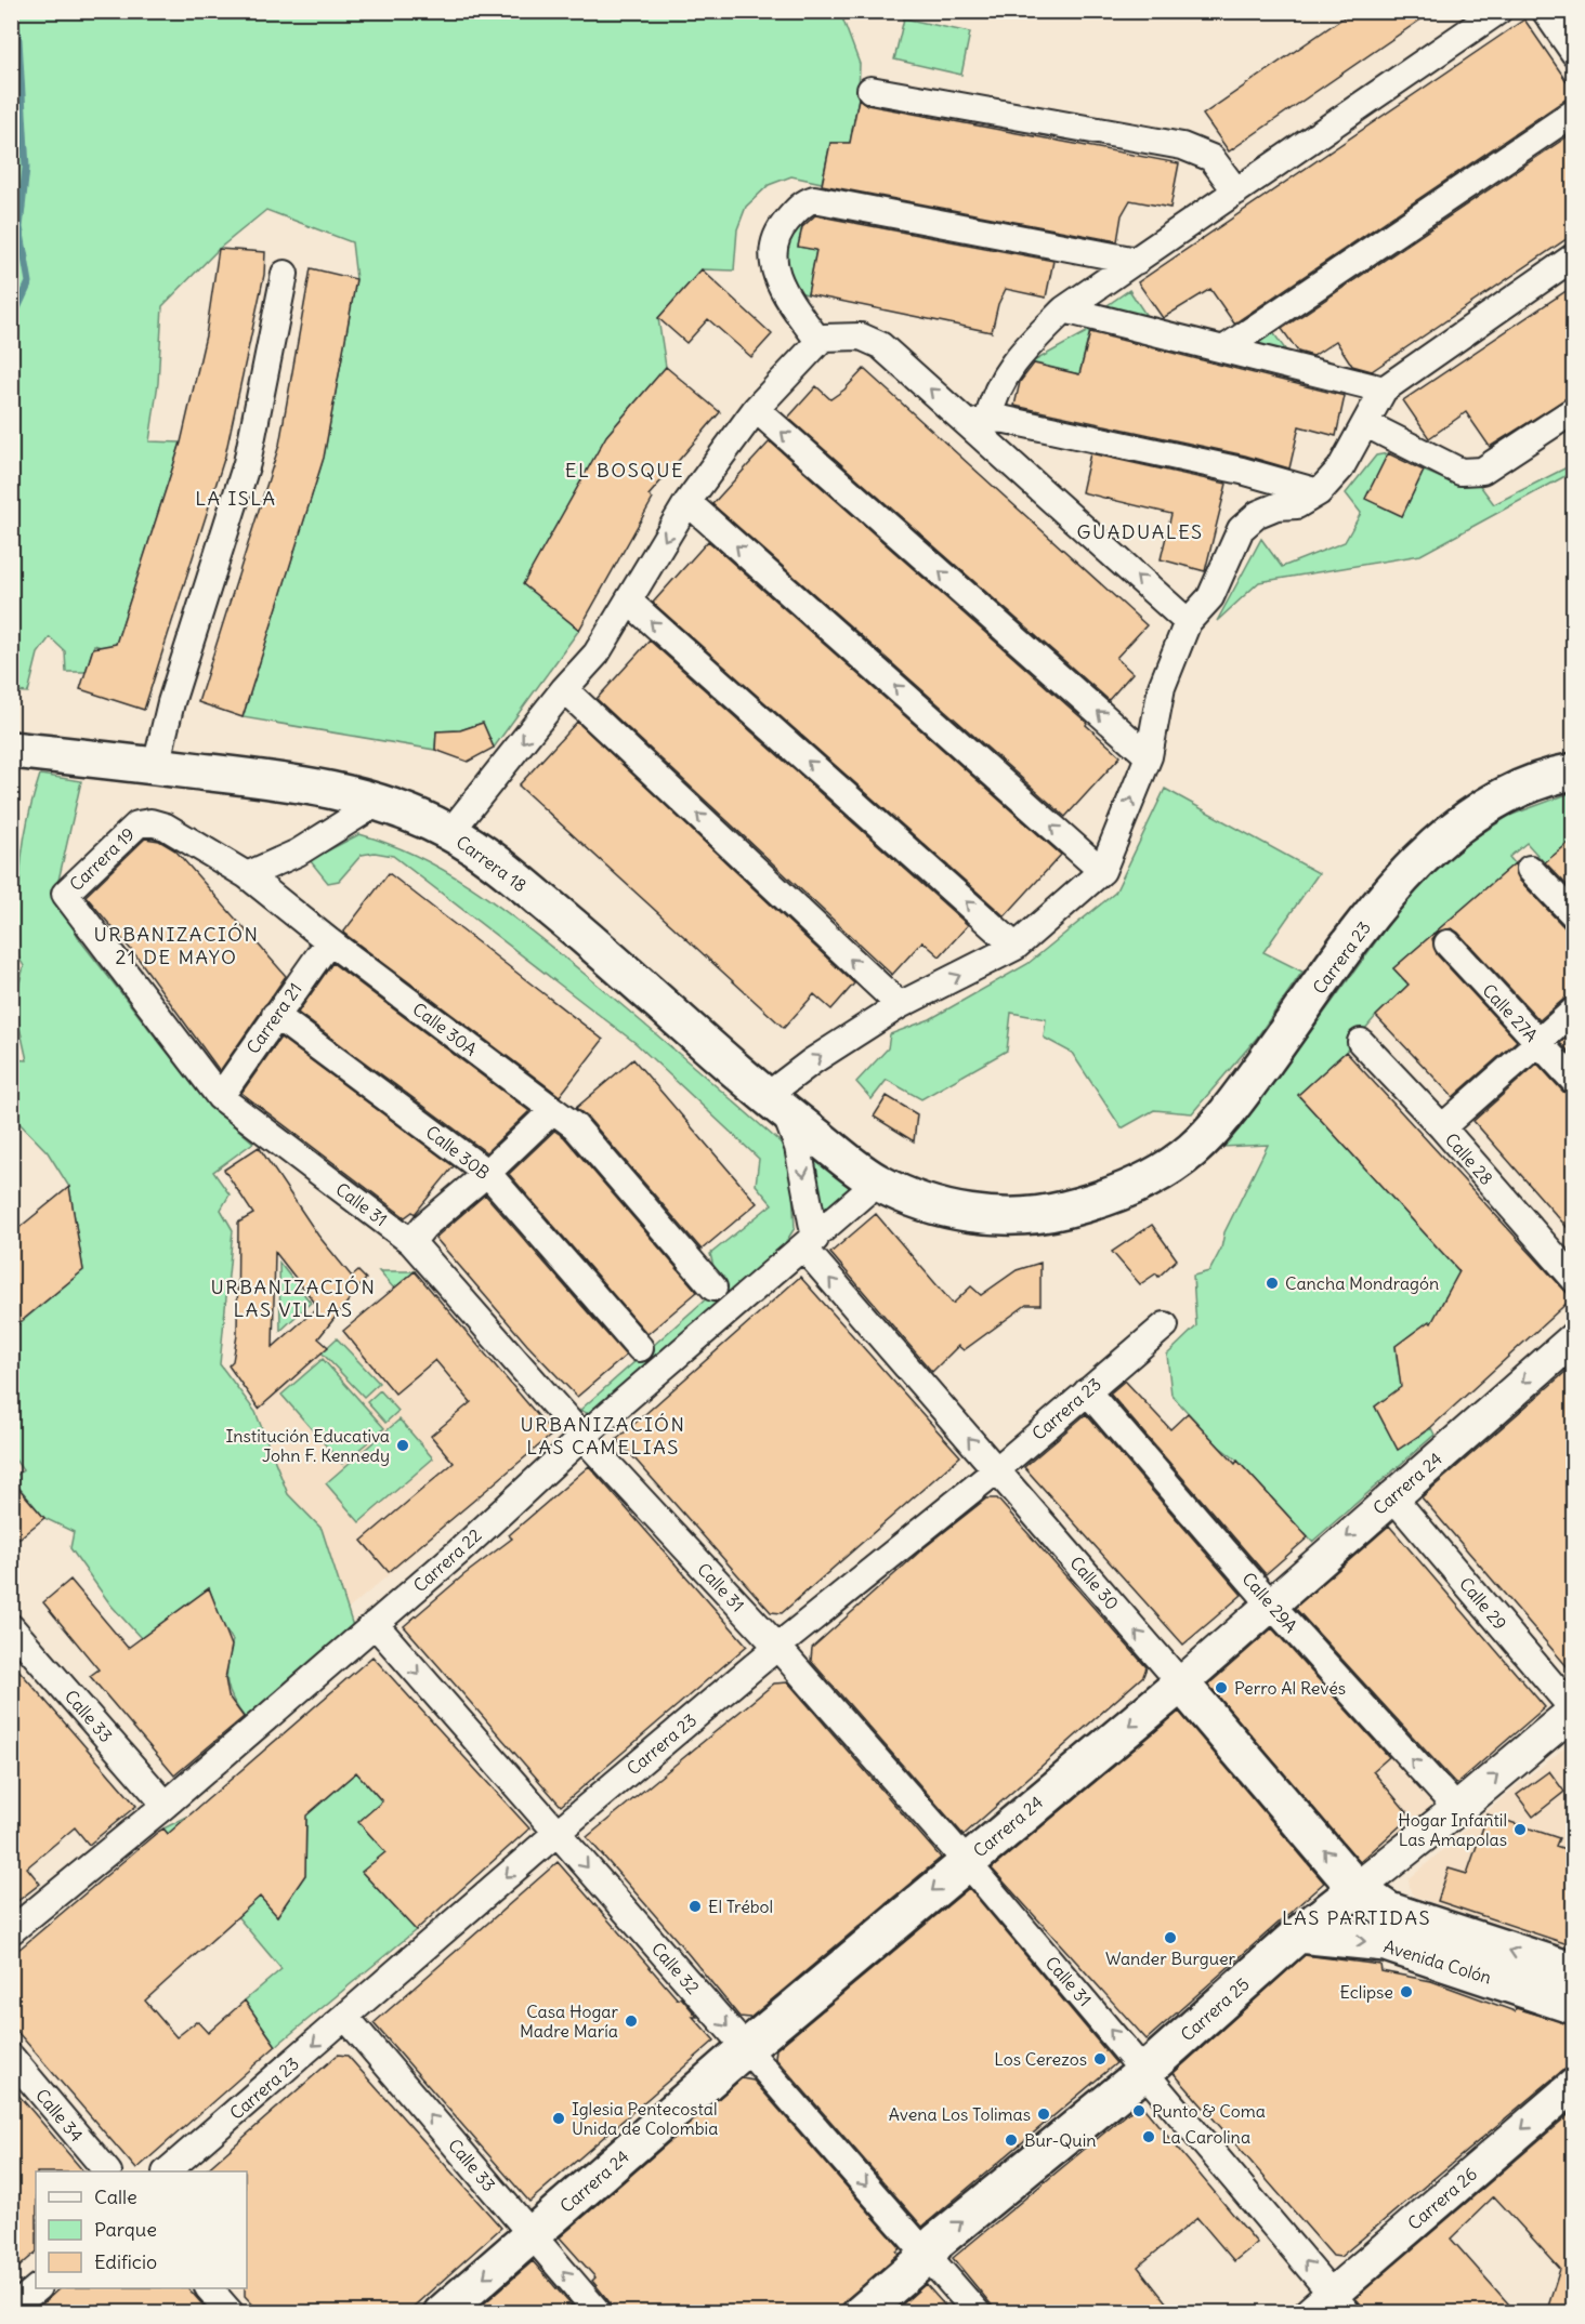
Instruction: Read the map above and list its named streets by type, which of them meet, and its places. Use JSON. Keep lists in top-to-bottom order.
{
  "streets": {
    "main road": [
      "Carrera 18",
      "Carrera 23",
      "Carrera 24",
      "Calle 30",
      "Avenida Colón",
      "Carrera 25"
    ],
    "street": [
      "Carrera 19",
      "Calle 27A",
      "Carrera 21",
      "Calle 30A",
      "Calle 30B",
      "Calle 28",
      "Calle 31",
      "Carrera 22",
      "Calle 29A",
      "Calle 29",
      "Calle 33",
      "Calle 32",
      "Calle 34",
      "Carrera 26"
    ]
  },
  "crossings": [
    ["Carrera 19", "Calle 30A"],
    ["Carrera 19", "Calle 31"],
    ["Carrera 18", "Carrera 23"],
    ["Carrera 18", "Carrera 22"],
    ["Carrera 23", "Calle 31"],
    ["Carrera 23", "Carrera 22"],
    ["Carrera 23", "Calle 30"],
    ["Carrera 23", "Calle 29A"],
    ["Carrera 23", "Calle 33"],
    ["Carrera 23", "Calle 32"],
    ["Carrera 21", "Calle 30A"],
    ["Carrera 21", "Calle 30B"],
    ["Carrera 21", "Calle 31"],
    ["Calle 31", "Carrera 24"],
    ["Calle 31", "Carrera 22"],
    ["Calle 31", "Carrera 25"],
    ["Calle 31", "Carrera 26"],
    ["Carrera 24", "Calle 30"],
    ["Carrera 24", "Calle 29A"],
    ["Carrera 24", "Calle 29"],
    ["Carrera 24", "Calle 33"],
    ["Carrera 24", "Calle 32"],
    ["Carrera 22", "Calle 30"],
    ["Carrera 22", "Calle 33"],
    ["Carrera 22", "Calle 32"],
    ["Calle 30", "Avenida Colón"],
    ["Calle 30", "Carrera 25"],
    ["Calle 29A", "Carrera 25"],
    ["Calle 29", "Carrera 25"],
    ["Avenida Colón", "Carrera 25"],
    ["Calle 32", "Carrera 25"]
  ],
  "one_way": [
    "Carrera 24",
    "Calle 30",
    "Calle 29A",
    "Calle 33",
    "Calle 32",
    "Carrera 25",
    "Carrera 26"
  ],
  "districts": [
    "EL BOSQUE",
    "LA ISLA",
    "GUADUALES",
    "URBANIZACIÓN 21 DE MAYO",
    "URBANIZACIÓN LAS VILLAS",
    "URBANIZACIÓN LAS CAMELIAS",
    "LAS PARTIDAS"
  ],
  "places": [
    "Cancha Mondragón",
    "Institución Educativa John F. Kennedy",
    "Perro Al Revés",
    "Hogar Infantil Las Amapolas",
    "El Trébol",
    "Wander Burguer",
    "Eclipse",
    "Casa Hogar Madre María",
    "Los Cerezos",
    "Punto & Coma",
    "Avena Los Tolimas",
    "Iglesia Pentecostal Unida de Colombia",
    "La Carolina",
    "Bur-Quin"
  ],
  "legend": ["Calle", "Parque", "Edificio"]
}
